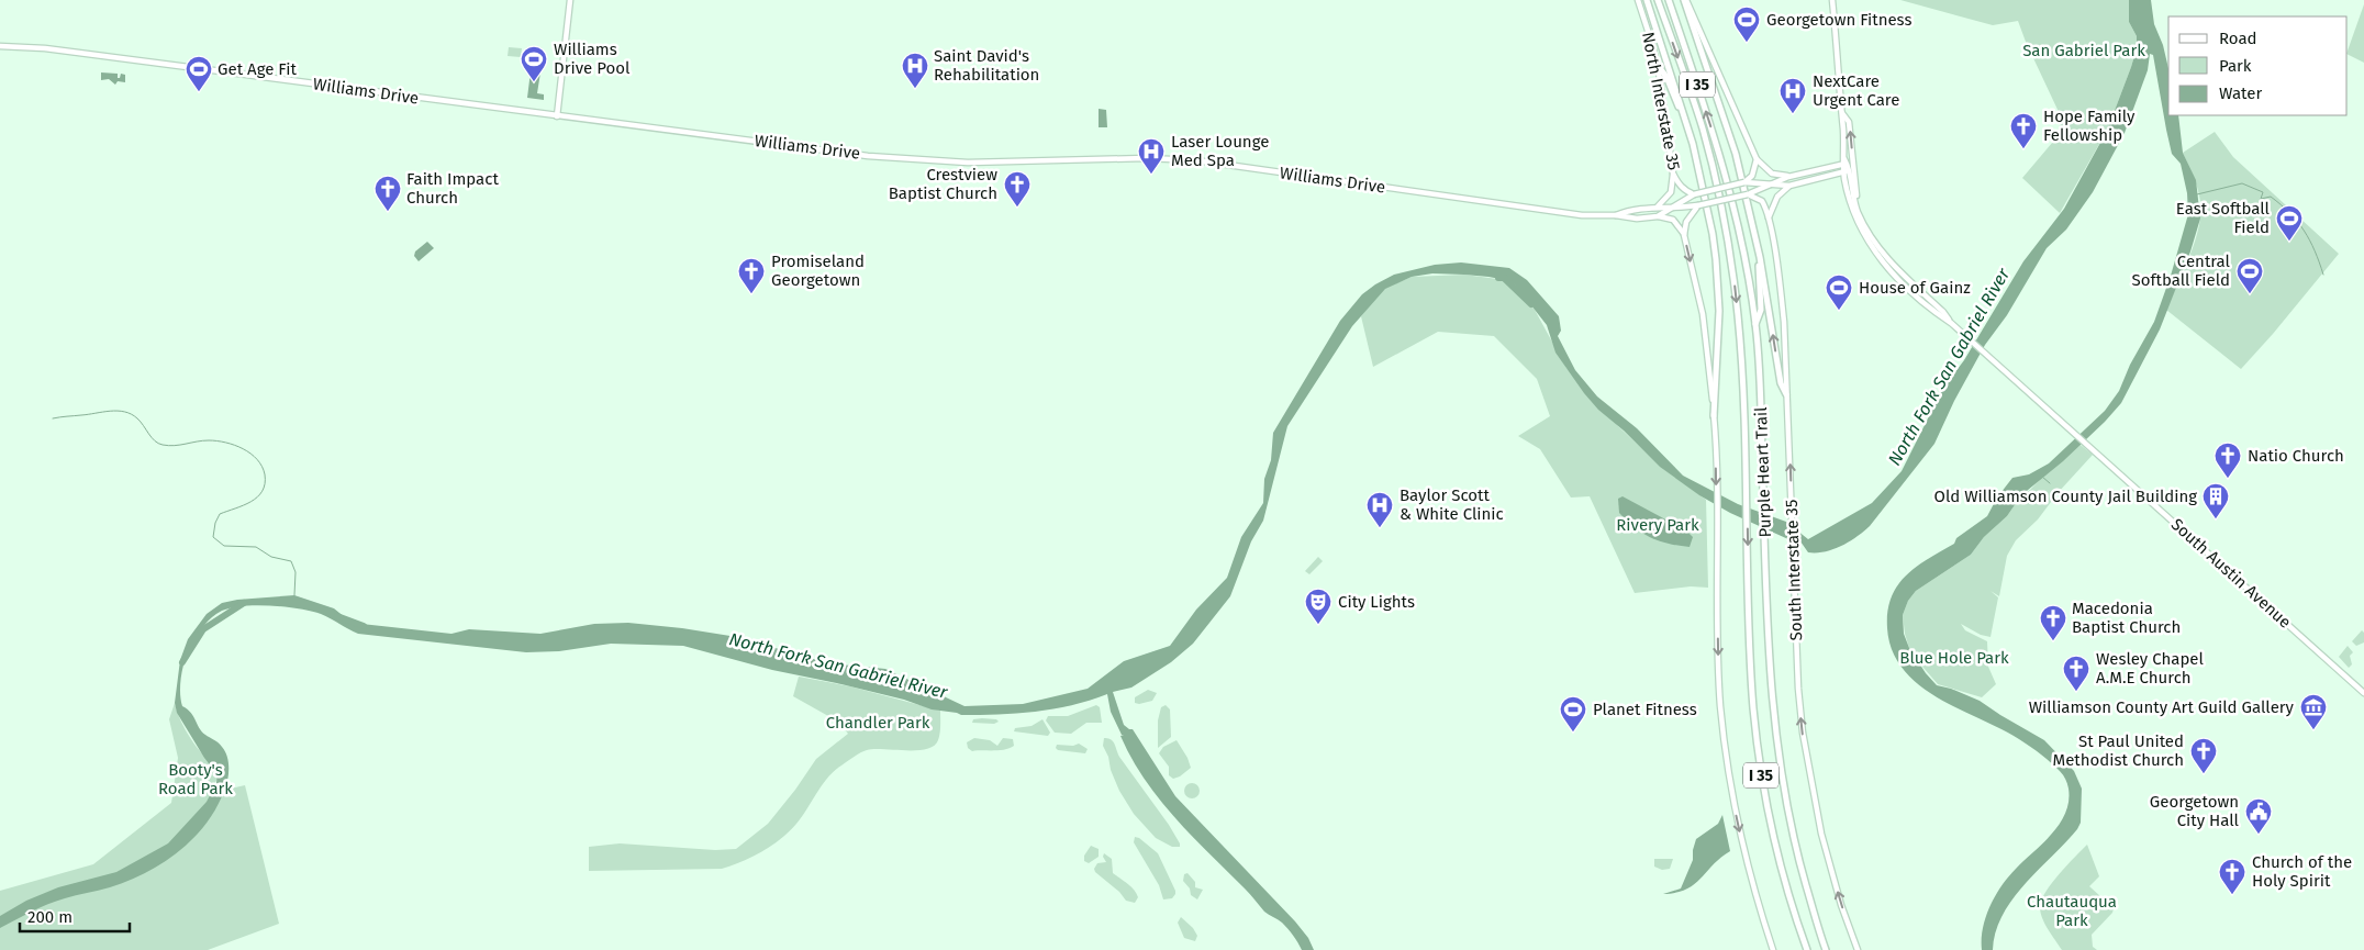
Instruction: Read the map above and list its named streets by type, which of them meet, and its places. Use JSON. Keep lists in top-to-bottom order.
{
  "streets": {
    "highway": ["I 35", "Purple Heart Trail"],
    "main road": [
      "Williams Drive",
      "North Interstate 35",
      "South Interstate 35",
      "South Austin Avenue"
    ]
  },
  "crossings": [
    ["Williams Drive", "North Interstate 35"],
    ["Williams Drive", "South Interstate 35"]
  ],
  "one_way": ["South Interstate 35"],
  "water": ["North Fork San Gabriel River"],
  "parks": [
    "San Gabriel Park",
    "Rivery Park",
    "Blue Hole Park",
    "Chandler Park",
    "Booty's Road Park",
    "Chautauqua Park"
  ],
  "places": {
    "sports": [
      "Georgetown Fitness",
      "Williams Drive Pool",
      "Get Age Fit",
      "East Softball Field",
      "Central Softball Field",
      "House of Gainz",
      "Planet Fitness"
    ],
    "hospital": [
      "Saint David's Rehabilitation",
      "NextCare Urgent Care",
      "Laser Lounge Med Spa",
      "Baylor Scott & White Clinic"
    ],
    "church": [
      "Hope Family Fellowship",
      "Crestview Baptist Church",
      "Faith Impact Church",
      "Promiseland Georgetown",
      "Natio Church",
      "Macedonia Baptist Church",
      "Wesley Chapel A.M.E Church",
      "St Paul United Methodist Church",
      "Church of the Holy Spirit"
    ],
    "building": ["Old Williamson County Jail Building"],
    "theatre": ["City Lights"],
    "museum": ["Williamson County Art Guild Gallery"],
    "public building": ["Georgetown City Hall"]
  },
  "legend": ["Road", "Park", "Water"],
  "scale_bar": "200 m"
}
